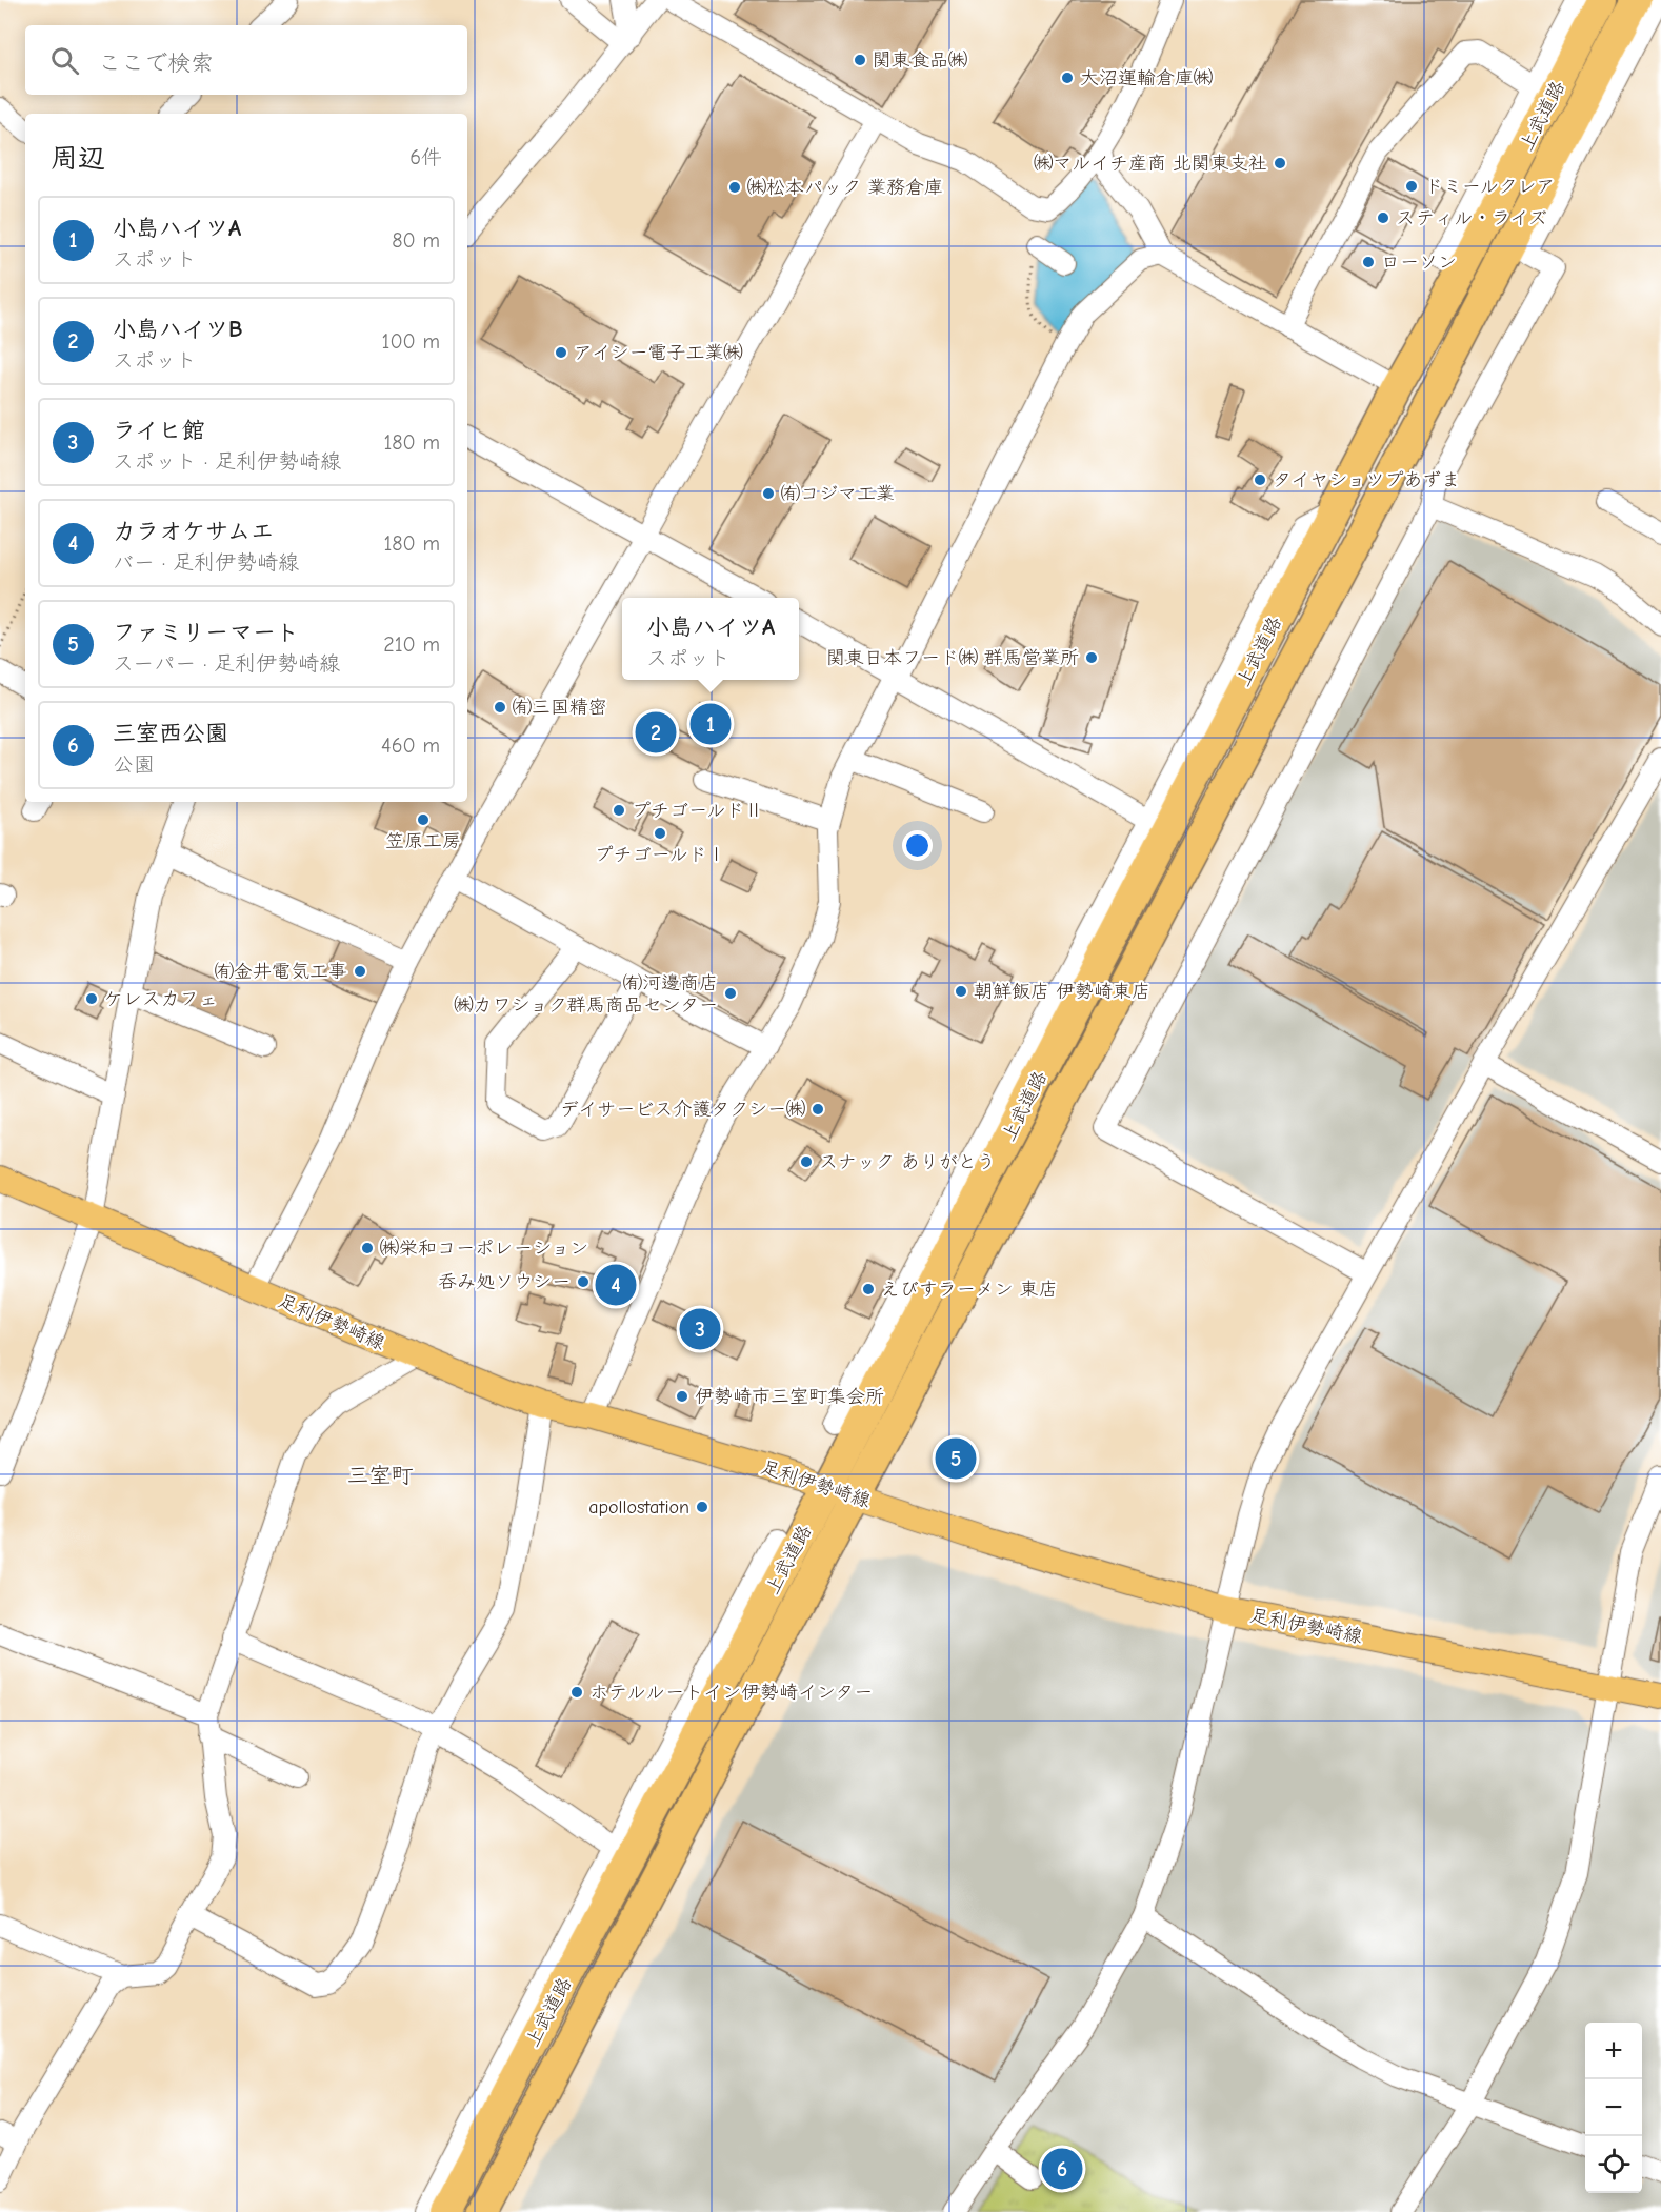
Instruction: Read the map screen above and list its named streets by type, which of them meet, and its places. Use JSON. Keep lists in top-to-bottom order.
{
  "streets": {
    "highway": ["上武道路"],
    "main road": ["足利伊勢崎線"]
  },
  "crossings": [
    ["上武道路", "足利伊勢崎線"]
  ],
  "districts": ["三室町"],
  "places": [
    "関東食品㈱",
    "大沼運輸倉庫㈱",
    "㈱マルイチ産商 北関東支社",
    "ドミールクレア",
    "㈱松本パック 業務倉庫",
    "スティル・ライズ",
    "ローソン",
    "アイシー電子工業㈱",
    "タイヤショツプあずま",
    "㈲コジマ工業",
    "関東日本フード㈱ 群馬営業所",
    "㈲三国精密",
    "プチゴールドⅡ",
    "笠原工房",
    "プチゴールドⅠ",
    "㈲金井電気工事",
    "朝鮮飯店 伊勢崎東店",
    "㈲河邊商店 ㈱カワショク群馬商品センター",
    "ケレスカフェ",
    "デイサービス介護タクシー㈱",
    "スナック ありがとう",
    "㈱栄和コーポレーション",
    "呑み処ソウシー",
    "えびすラーメン 東店",
    "伊勢崎市三室町集会所",
    "apollostation",
    "ホテルルートイン伊勢崎インター"
  ],
  "page": {
    "search": "ここで検索",
    "heading": ["周辺", "6件"],
    "list": [
      {
        "mark": "1",
        "name": "小島ハイツA",
        "note": "スポット",
        "value": "80 m"
      },
      {
        "mark": "2",
        "name": "小島ハイツB",
        "note": "スポット",
        "value": "100 m"
      },
      {
        "mark": "3",
        "name": "ライヒ館",
        "note": "スポット · 足利伊勢崎線",
        "value": "180 m"
      },
      {
        "mark": "4",
        "name": "カラオケサムエ",
        "note": "バー · 足利伊勢崎線",
        "value": "180 m"
      },
      {
        "mark": "5",
        "name": "ファミリーマート",
        "note": "スーパー · 足利伊勢崎線",
        "value": "210 m"
      },
      {
        "mark": "6",
        "name": "三室西公園",
        "note": "公園",
        "value": "460 m"
      }
    ],
    "popup": ["小島ハイツA", "スポット"],
    "pins": [
      "1",
      "2",
      "4",
      "3",
      "5",
      "6"
    ],
    "map_buttons": ["+", "−"]
  }
}
